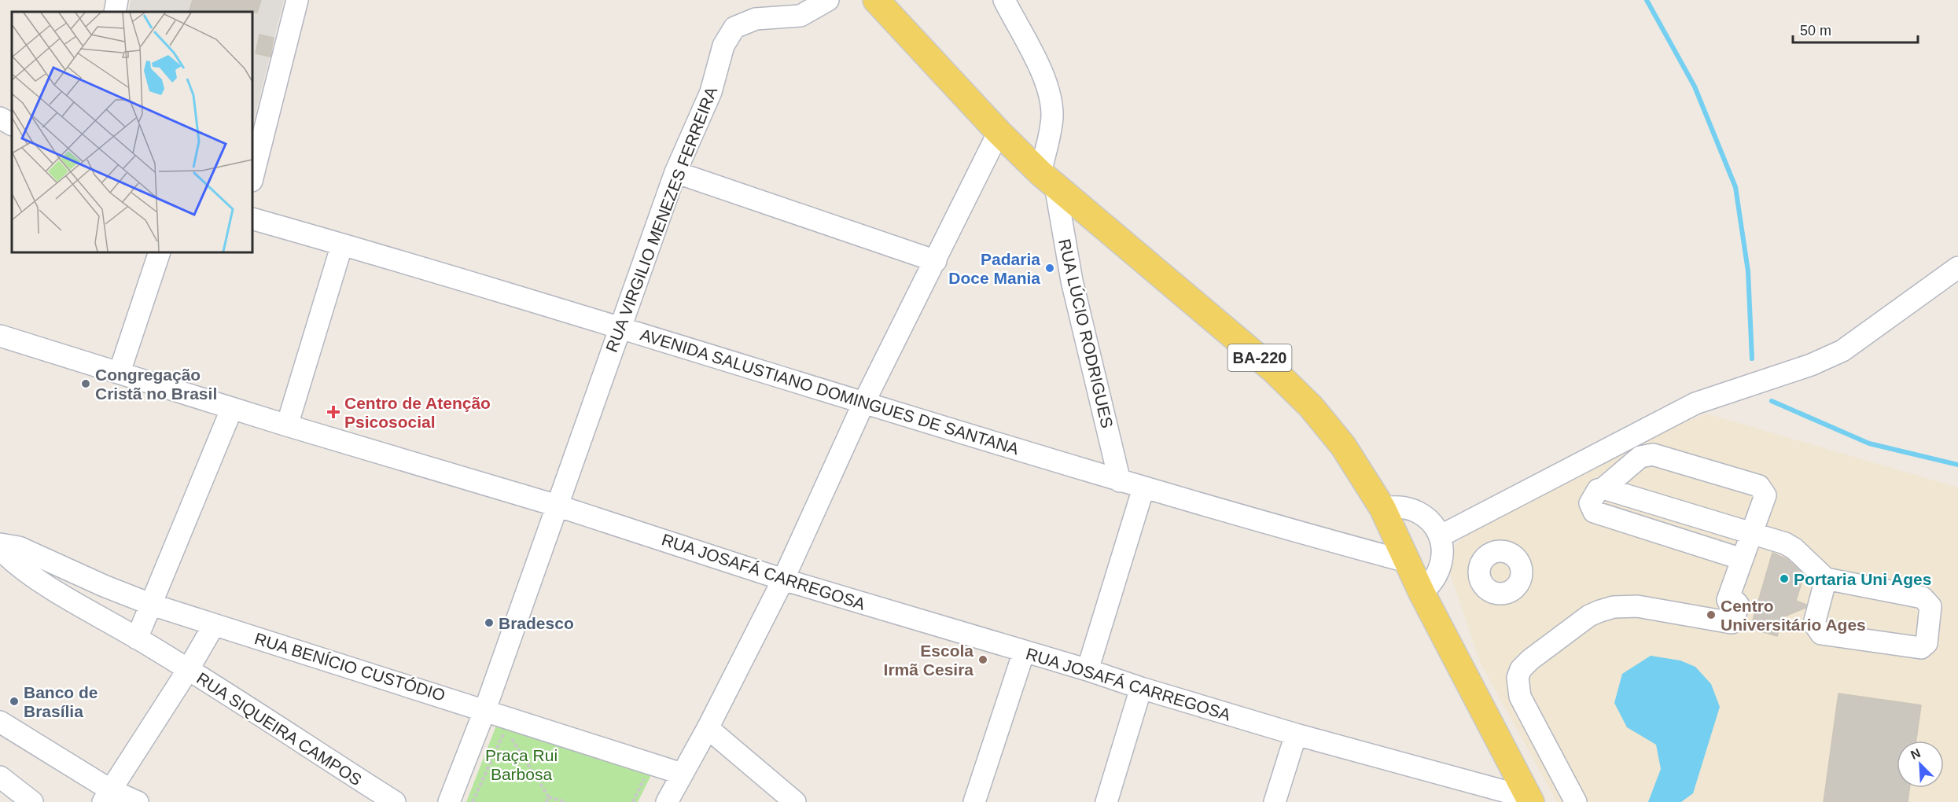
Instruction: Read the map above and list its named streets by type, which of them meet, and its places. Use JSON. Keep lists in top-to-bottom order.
{
  "streets": {
    "main road": ["BA-220"],
    "street": [
      "RUA VIRGILIO MENEZES FERREIRA",
      "RUA LÚCIO RODRIGUES",
      "AVENIDA SALUSTIANO DOMINGUES DE SANTANA",
      "RUA JOSAFÁ CARREGOSA",
      "RUA BENÍCIO CUSTÓDIO",
      "RUA SIQUEIRA CAMPOS"
    ]
  },
  "crossings": [
    ["RUA VIRGILIO MENEZES FERREIRA", "AVENIDA SALUSTIANO DOMINGUES DE SANTANA"],
    ["RUA VIRGILIO MENEZES FERREIRA", "RUA JOSAFÁ CARREGOSA"],
    ["RUA VIRGILIO MENEZES FERREIRA", "RUA BENÍCIO CUSTÓDIO"],
    ["RUA LÚCIO RODRIGUES", "BA-220"],
    ["RUA LÚCIO RODRIGUES", "AVENIDA SALUSTIANO DOMINGUES DE SANTANA"],
    ["BA-220", "AVENIDA SALUSTIANO DOMINGUES DE SANTANA"],
    ["BA-220", "RUA JOSAFÁ CARREGOSA"]
  ],
  "parks": ["Praça Rui Barbosa"],
  "places": {
    "other": [
      "Padaria Doce Mania",
      "Congregação Cristã no Brasil",
      "Portaria Uni Ages",
      "Centro Universitário Ages",
      "Bradesco",
      "Escola Irmã Cesira",
      "Banco de Brasília"
    ],
    "health": ["Centro de Atenção Psicosocial"]
  },
  "scale_bar": "50 m",
  "north": "top left"
}
